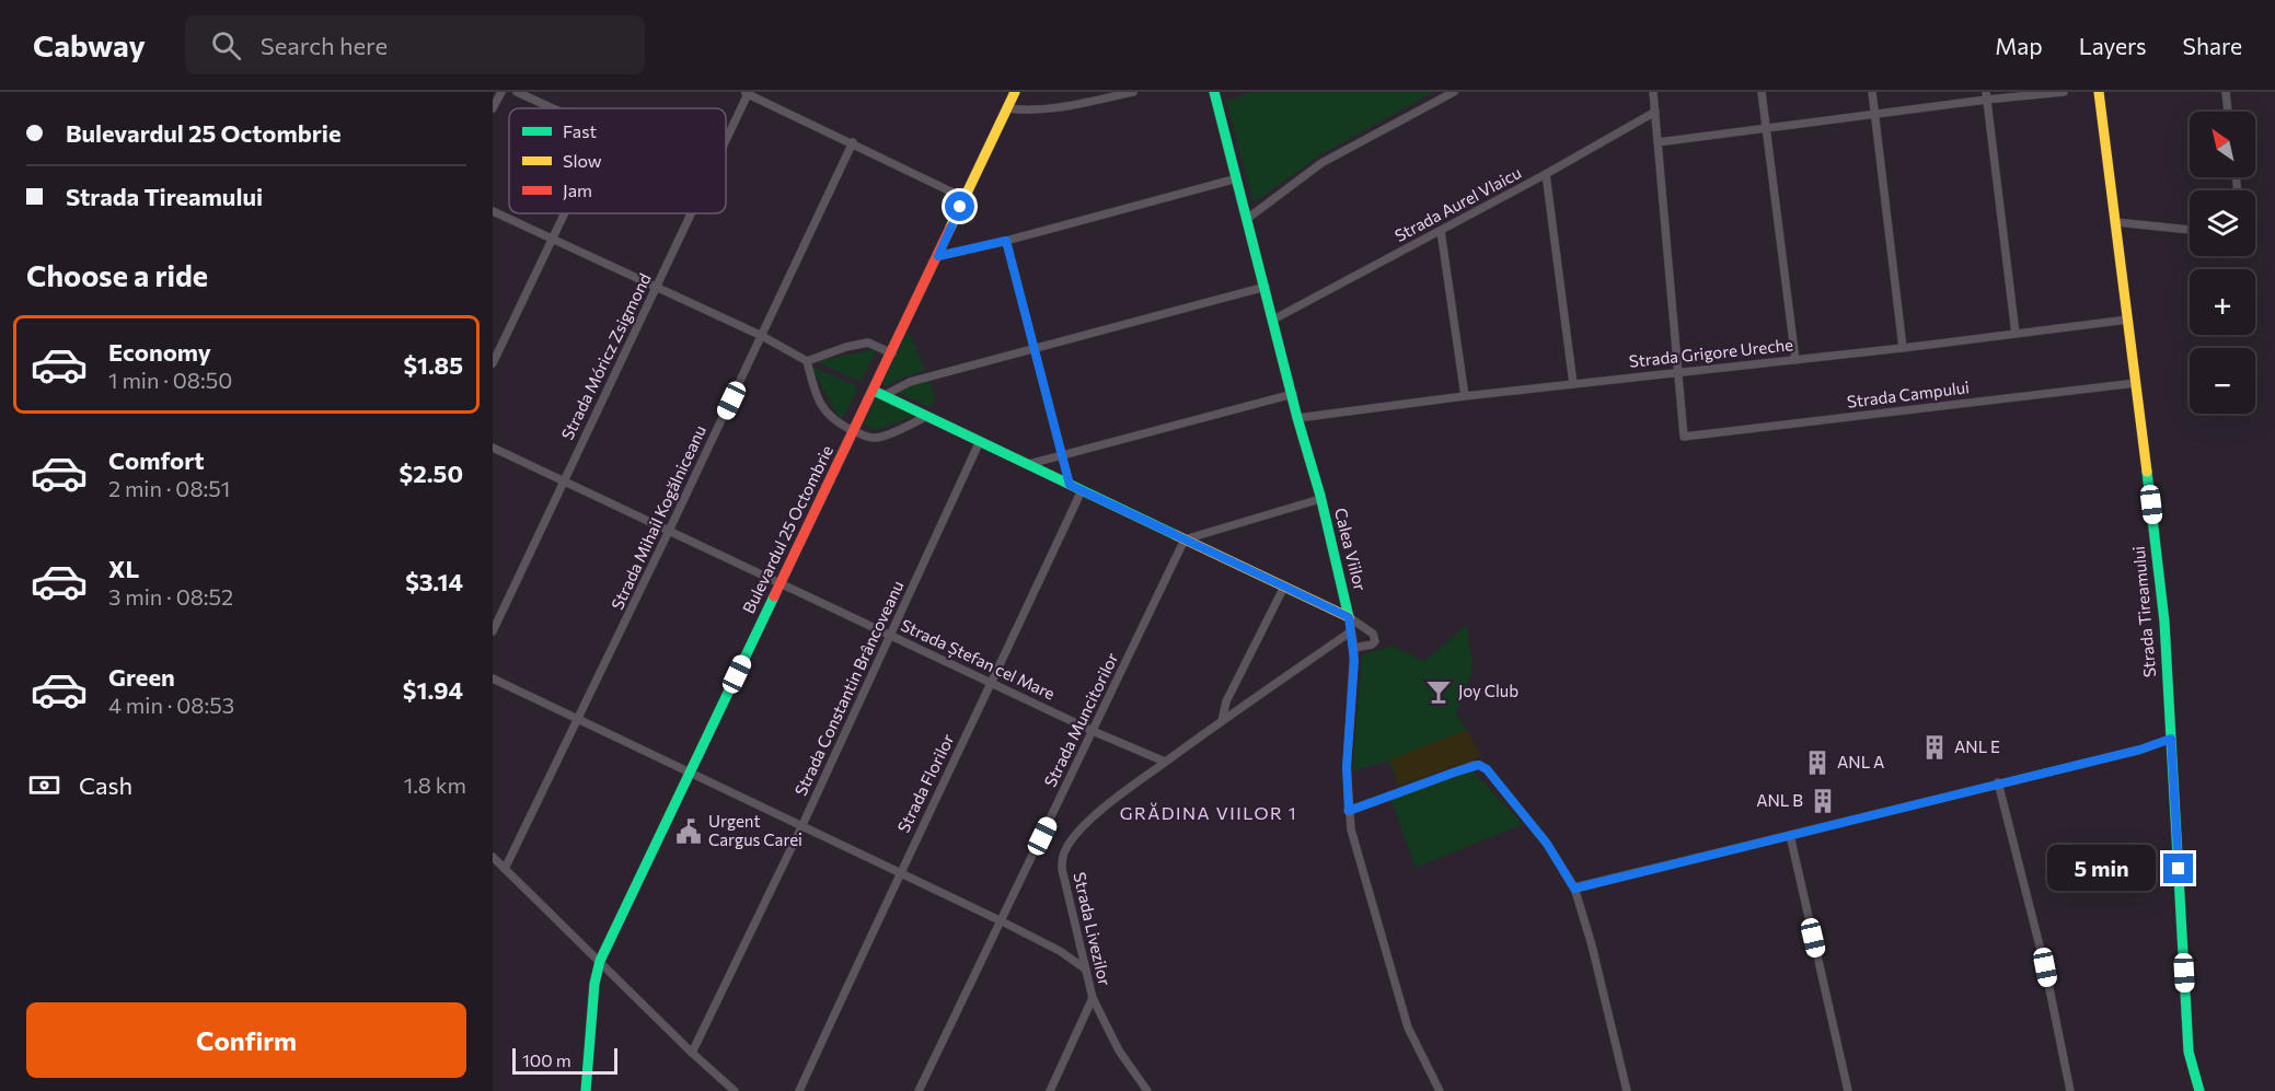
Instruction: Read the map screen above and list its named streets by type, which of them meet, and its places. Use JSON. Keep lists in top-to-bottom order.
{
  "streets": {
    "main road": ["Bulevardul 25 Octombrie", "Calea Viilor", "Strada Tireamului"],
    "street": [
      "Strada Aurel Vlaicu",
      "Strada Grigore Ureche",
      "Strada Móricz Zsigmond",
      "Strada Campului",
      "Strada Mihail Kogălniceanu",
      "Strada Ștefan cel Mare",
      "Strada Constantin Brâncoveanu",
      "Strada Muncitorilor",
      "Strada Florilor",
      "Strada Livezilor"
    ]
  },
  "crossings": [
    ["Strada Aurel Vlaicu", "Calea Viilor"],
    ["Strada Grigore Ureche", "Strada Campului"],
    ["Strada Grigore Ureche", "Calea Viilor"],
    ["Strada Grigore Ureche", "Strada Tireamului"],
    ["Strada Móricz Zsigmond", "Strada Ștefan cel Mare"],
    ["Strada Campului", "Strada Tireamului"],
    ["Strada Mihail Kogălniceanu", "Strada Ștefan cel Mare"],
    ["Bulevardul 25 Octombrie", "Strada Ștefan cel Mare"],
    ["Calea Viilor", "Strada Livezilor"],
    ["Strada Ștefan cel Mare", "Strada Constantin Brâncoveanu"],
    ["Strada Ștefan cel Mare", "Strada Muncitorilor"],
    ["Strada Ștefan cel Mare", "Strada Florilor"],
    ["Strada Ștefan cel Mare", "Strada Livezilor"]
  ],
  "districts": ["GRĂDINA VIILOR 1"],
  "places": {
    "bar": ["Joy Club"],
    "building": ["ANL E", "ANL A", "ANL B"],
    "public building": ["Urgent Cargus Carei"]
  },
  "legend": ["Fast", "Slow", "Jam"],
  "scale_bar": "100 m",
  "north": "top left",
  "page": {
    "header": "Cabway",
    "search": "Search here",
    "nav": ["Map", "Layers", "Share"],
    "banner": ["Bulevardul 25 Octombrie", "Strada Tireamului"],
    "map_buttons": ["+", "−"],
    "heading": "Choose a ride",
    "list": [
      {
        "name": "Economy",
        "note": "1 min · 08:50",
        "value": "$1.85"
      },
      {
        "name": "Comfort",
        "note": "2 min · 08:51",
        "value": "$2.50"
      },
      {
        "name": "XL",
        "note": "3 min · 08:52",
        "value": "$3.14"
      },
      {
        "name": "Green",
        "note": "4 min · 08:53",
        "value": "$1.94"
      }
    ],
    "pay": ["Cash", "1.8 km"],
    "bubble": "5 min",
    "buttons": "Confirm",
    "scale": "100 m"
  }
}
